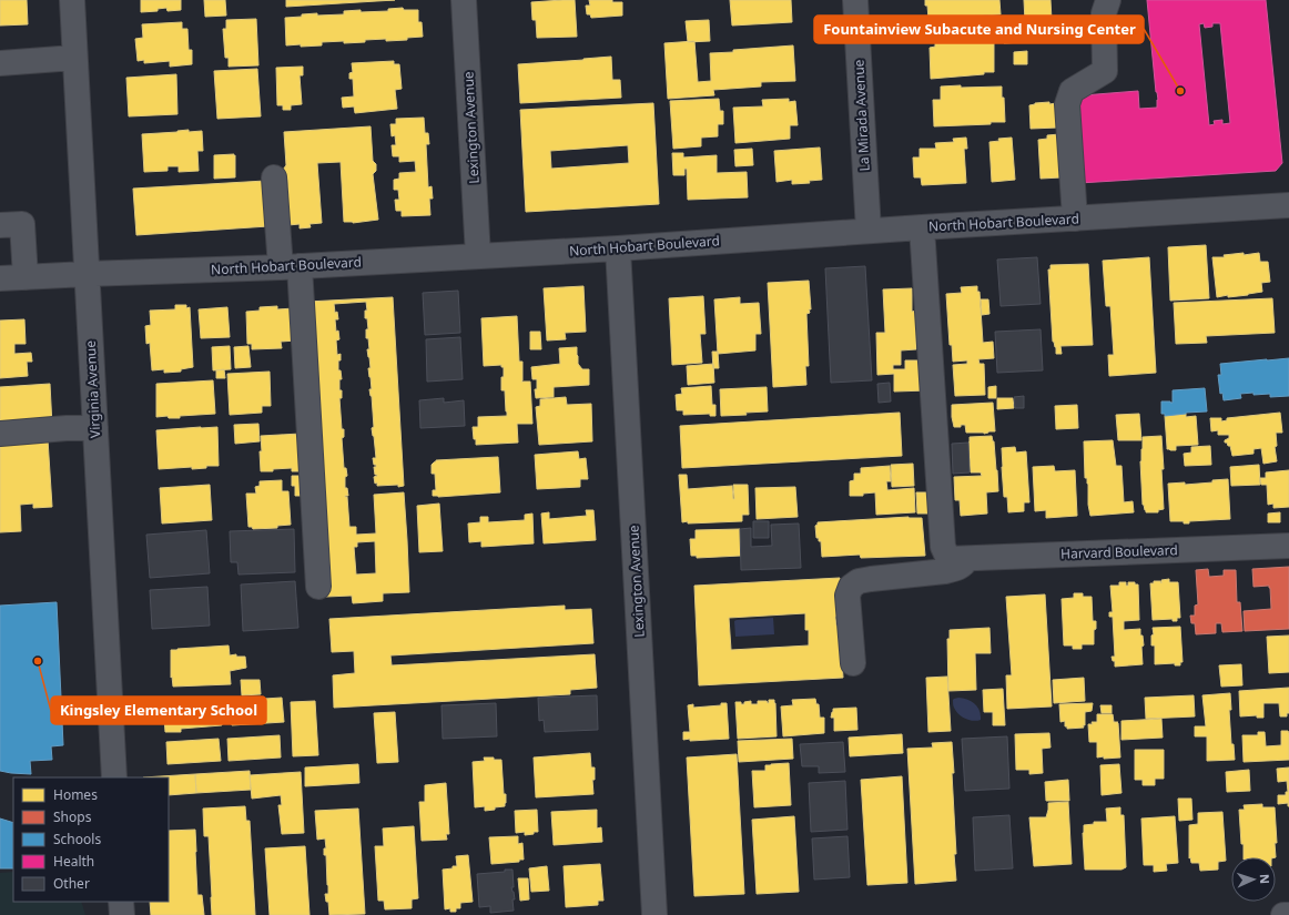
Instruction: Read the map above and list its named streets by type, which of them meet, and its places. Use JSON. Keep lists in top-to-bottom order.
{
  "streets": {
    "street": [
      "La Mirada Avenue",
      "Lexington Avenue",
      "North Hobart Boulevard",
      "Virginia Avenue",
      "Harvard Boulevard"
    ]
  },
  "crossings": [
    ["La Mirada Avenue", "North Hobart Boulevard"],
    ["Lexington Avenue", "North Hobart Boulevard"],
    ["North Hobart Boulevard", "Virginia Avenue"]
  ],
  "places": ["Fountainview Subacute and Nursing Center", "Kingsley Elementary School"],
  "legend": [
    "Homes",
    "Shops",
    "Schools",
    "Health",
    "Other"
  ],
  "north": "right"
}
